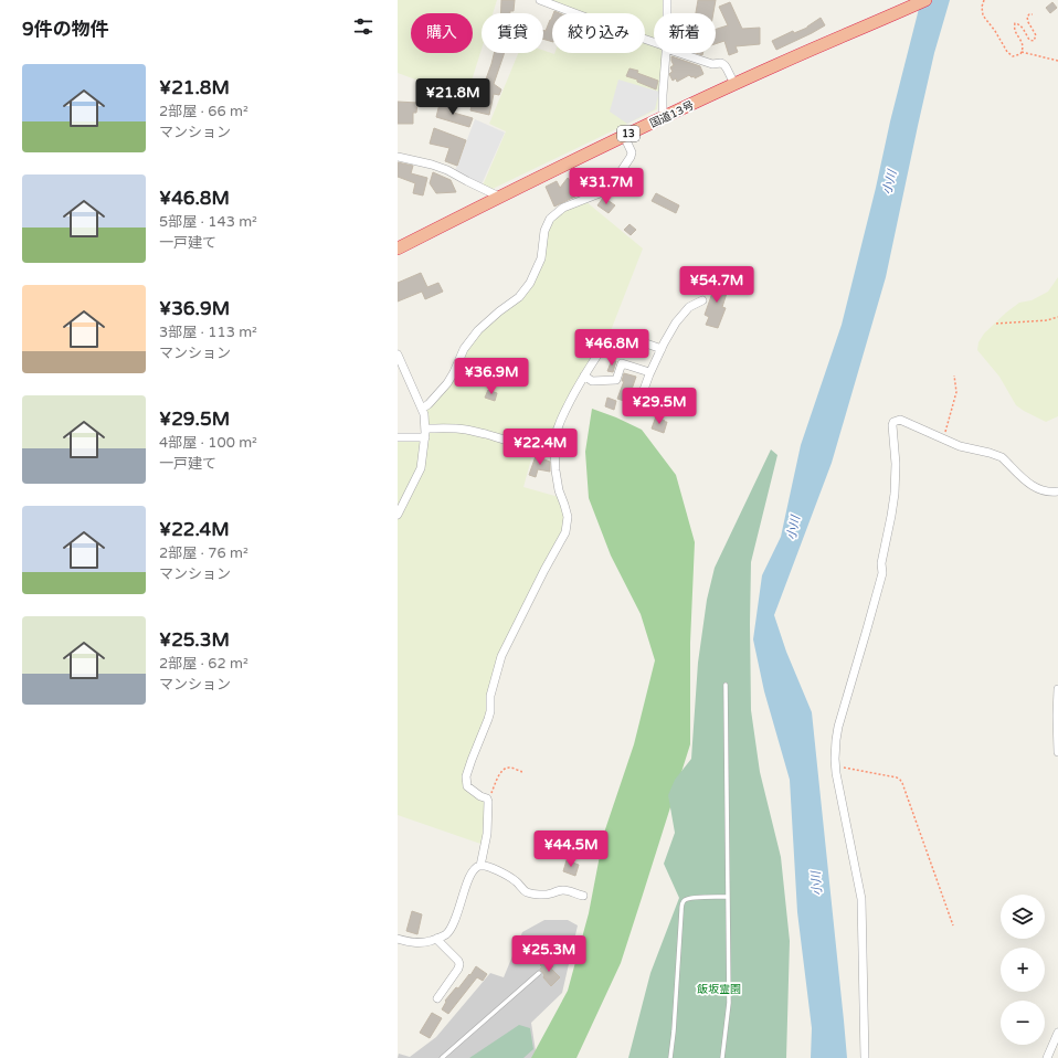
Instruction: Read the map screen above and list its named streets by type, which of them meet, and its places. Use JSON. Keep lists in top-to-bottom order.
{
  "streets": {
    "highway": ["国道13号", "13"]
  },
  "water": ["小川"],
  "parks": ["飯坂霊園"],
  "page": {
    "heading": "9件の物件",
    "chip": [
      "購入",
      "賃貸",
      "絞り込み",
      "新着"
    ],
    "list": [
      {
        "name": "¥21.8M",
        "note": "2部屋 · 66 m² · マンション"
      },
      {
        "name": "¥46.8M",
        "note": "5部屋 · 143 m² · 一戸建て"
      },
      {
        "name": "¥36.9M",
        "note": "3部屋 · 113 m² · マンション"
      },
      {
        "name": "¥29.5M",
        "note": "4部屋 · 100 m² · 一戸建て"
      },
      {
        "name": "¥22.4M",
        "note": "2部屋 · 76 m² · マンション"
      },
      {
        "name": "¥25.3M",
        "note": "2部屋 · 62 m² · マンション"
      }
    ],
    "price": [
      "¥21.8M",
      "¥31.7M",
      "¥54.7M",
      "¥46.8M",
      "¥36.9M",
      "¥29.5M",
      "¥22.4M",
      "¥44.5M",
      "¥25.3M"
    ],
    "map_buttons": ["+", "−"]
  }
}
